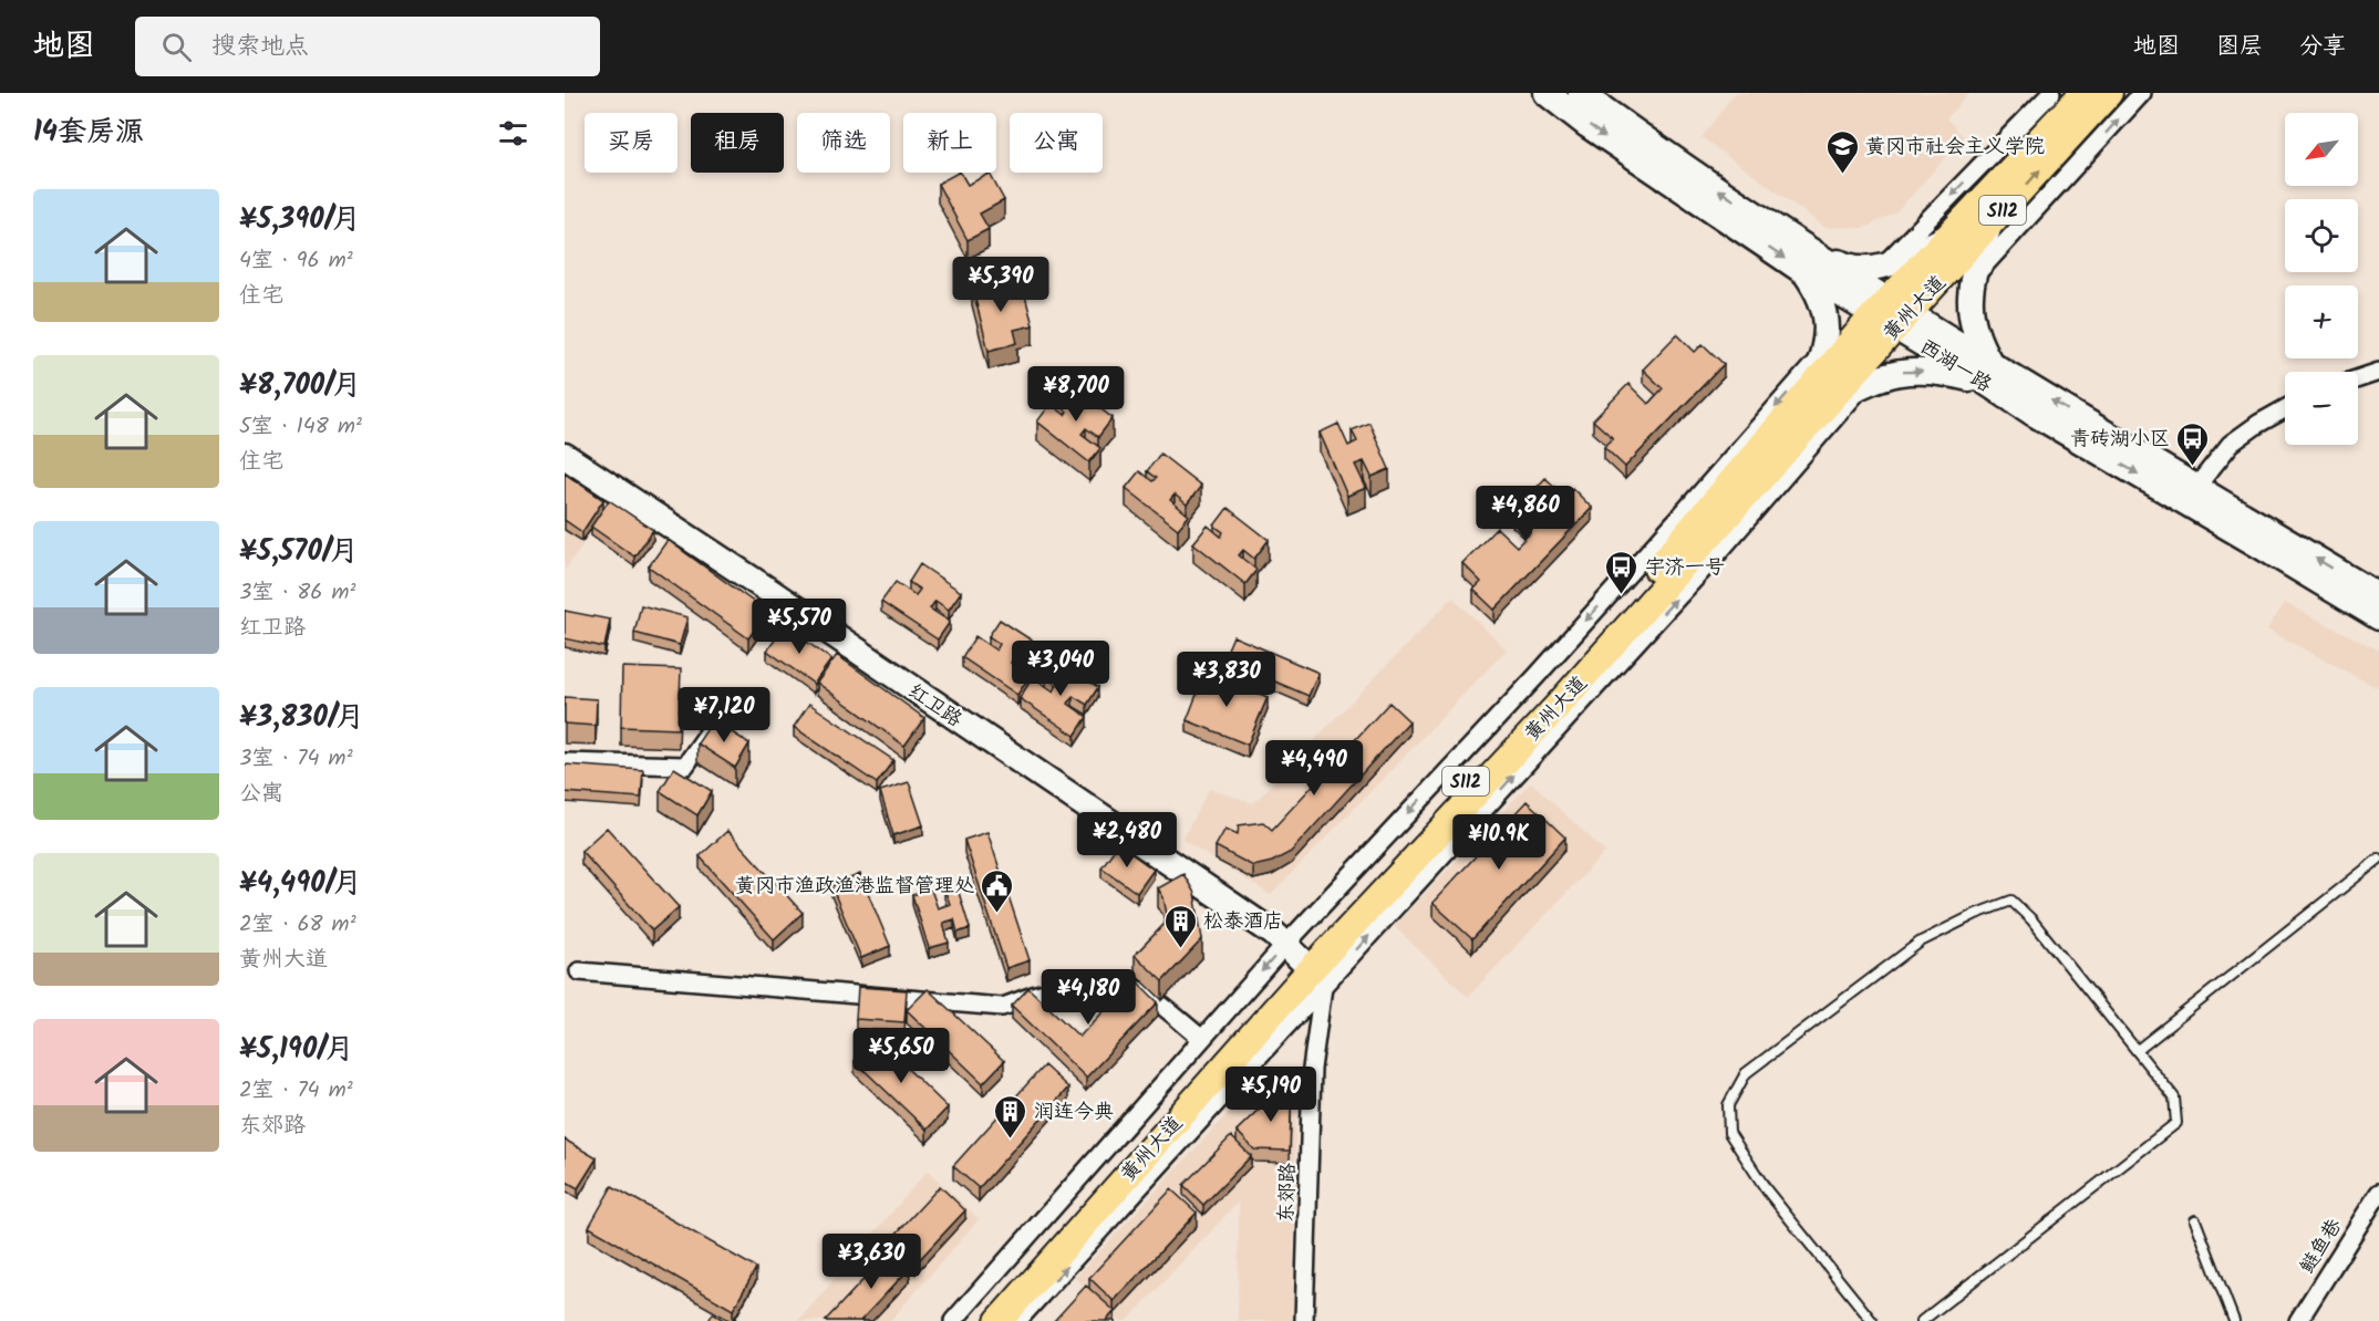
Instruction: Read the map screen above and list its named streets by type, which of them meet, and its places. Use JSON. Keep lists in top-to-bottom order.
{
  "streets": {
    "main road": [
      "S112",
      "黄州大道",
      "西湖一路",
      "红卫路"
    ],
    "street": ["东郊路", "鲢鱼巷"]
  },
  "crossings": [
    ["黄州大道", "西湖一路"],
    ["黄州大道", "红卫路"],
    ["黄州大道", "东郊路"]
  ],
  "places": {
    "school or university": ["黄冈市社会主义学院"],
    "bus stop": ["青砖湖小区", "宇济一号"],
    "public building": ["黄冈市渔政渔港监督管理处"],
    "building": ["松泰酒店", "润连今典"]
  },
  "north": "bottom left",
  "page": {
    "header": "地图",
    "search": "搜索地点",
    "nav": ["地图", "图层", "分享"],
    "heading": "14套房源",
    "map_buttons": ["+", "−"],
    "chip": [
      "买房",
      "租房",
      "筛选",
      "新上",
      "公寓"
    ],
    "list": [
      {
        "name": "¥5,390/月",
        "note": "4室 · 96 m² · 住宅"
      },
      {
        "name": "¥8,700/月",
        "note": "5室 · 148 m² · 住宅"
      },
      {
        "name": "¥5,570/月",
        "note": "3室 · 86 m² · 红卫路"
      },
      {
        "name": "¥3,830/月",
        "note": "3室 · 74 m² · 公寓"
      },
      {
        "name": "¥4,490/月",
        "note": "2室 · 68 m² · 黄州大道"
      },
      {
        "name": "¥5,190/月",
        "note": "2室 · 74 m² · 东郊路"
      }
    ],
    "price": [
      "¥5,390",
      "¥8,700",
      "¥4,860",
      "¥5,570",
      "¥3,040",
      "¥3,830",
      "¥7,120",
      "¥4,490",
      "¥2,480",
      "¥10.9K",
      "¥4,180",
      "¥5,650",
      "¥5,190",
      "¥3,630"
    ]
  }
}
